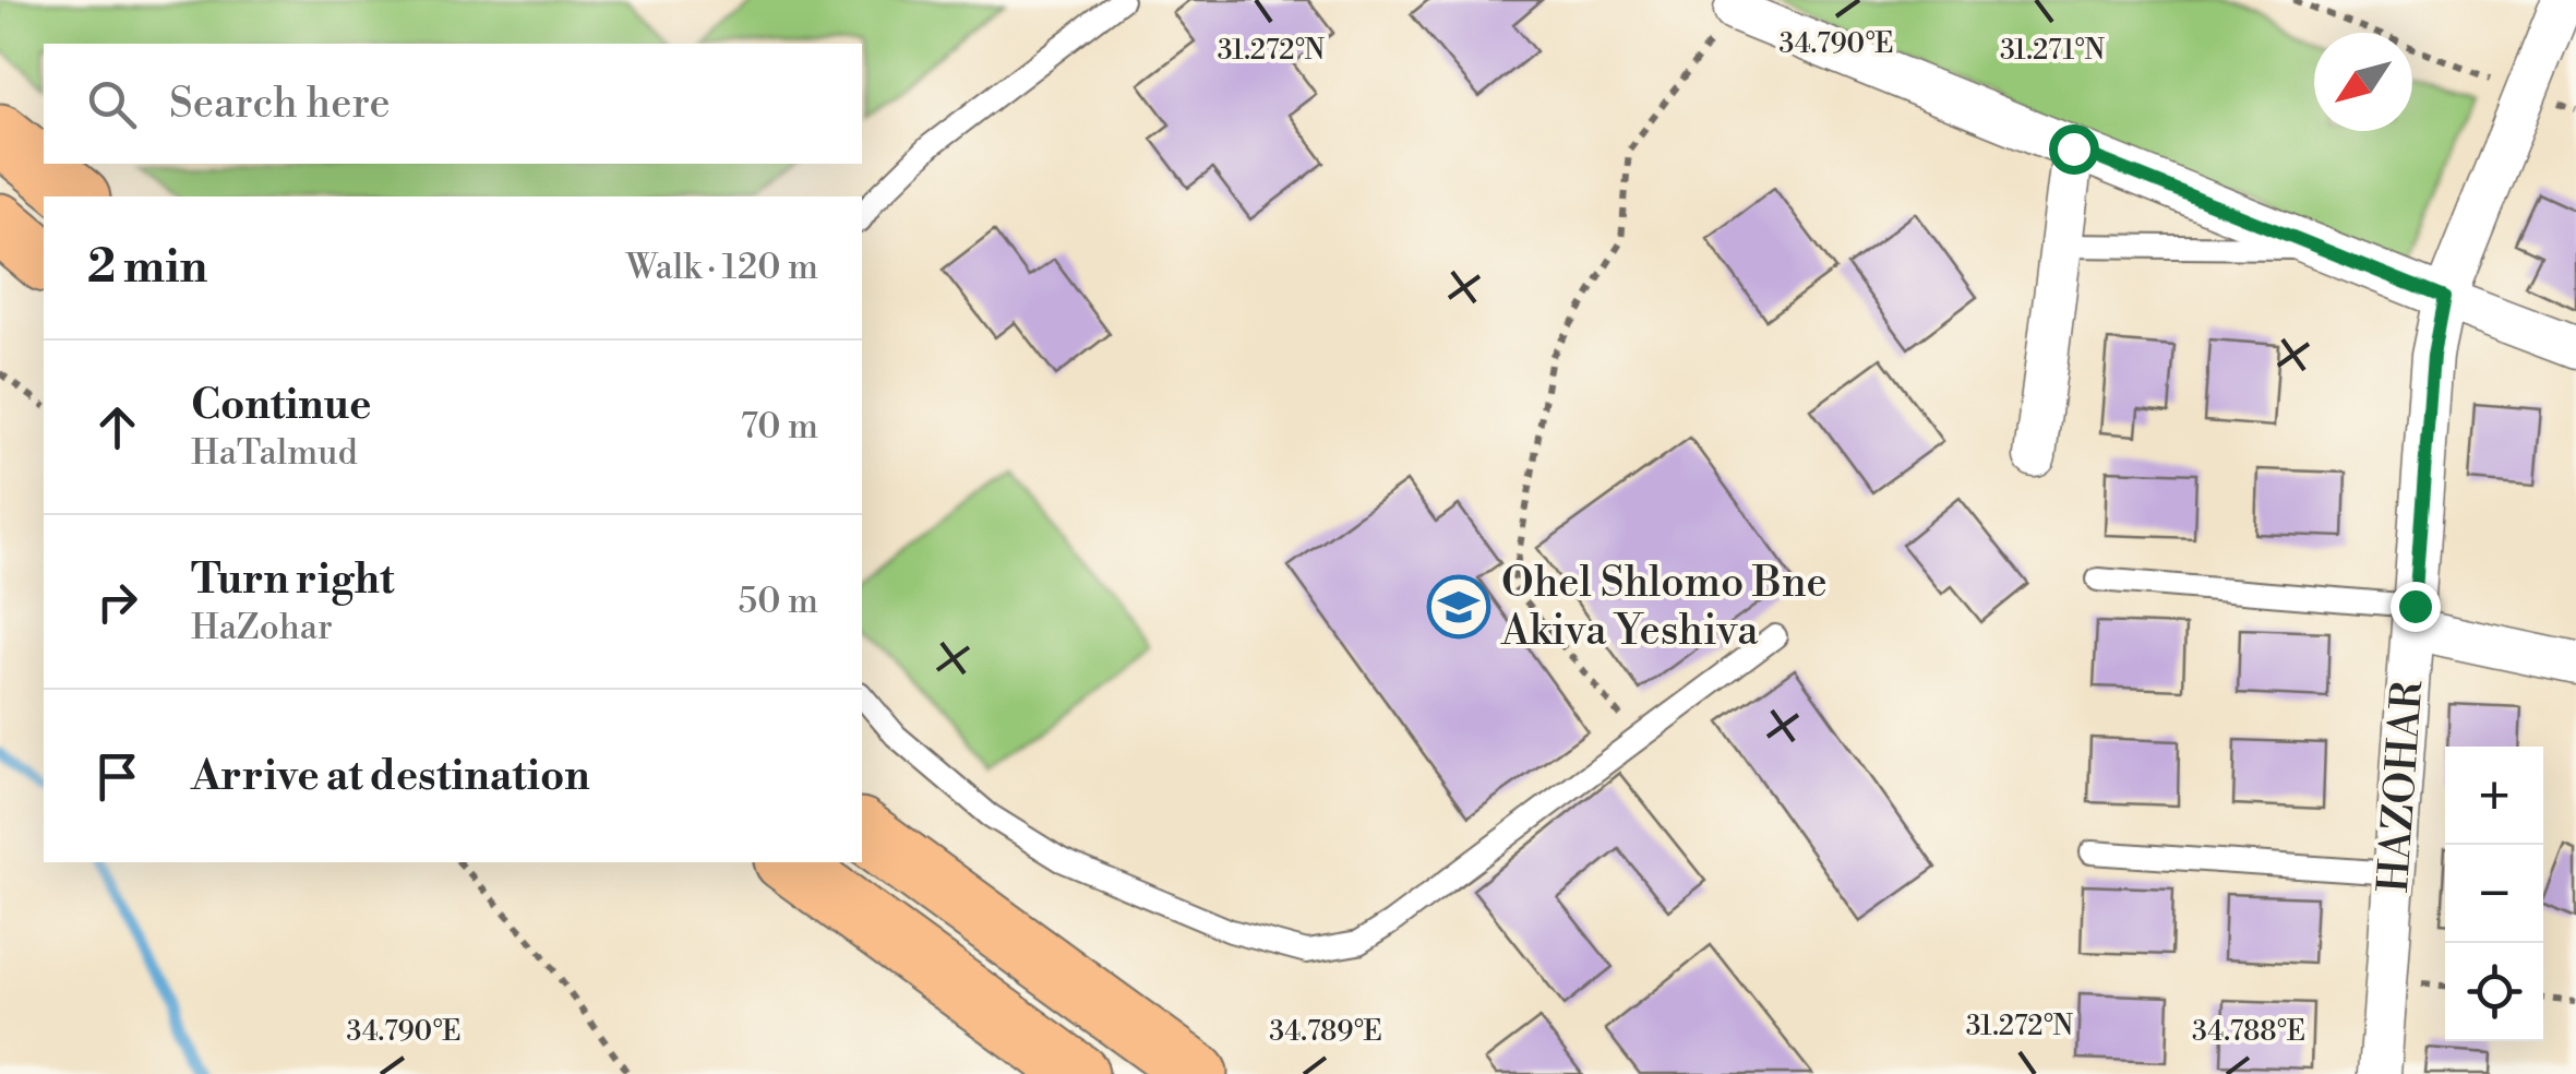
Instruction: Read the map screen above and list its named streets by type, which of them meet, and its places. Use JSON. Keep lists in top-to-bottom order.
{
  "streets": {
    "street": ["HAZOHAR"]
  },
  "places": {
    "school or university": ["Ohel Shlomo Bne Akiva Yeshiva"]
  },
  "north": "bottom left",
  "page": {
    "search": "Search here",
    "heading": ["2 min", "Walk · 120 m"],
    "list": [
      ["Continue", "HaTalmud", "70 m"],
      ["Turn right", "HaZohar", "50 m"],
      "Arrive at destination"
    ],
    "map_buttons": ["+", "−"]
  },
  "coordinates": [
    "34.790°E",
    "31.272°N",
    "31.271°N",
    "34.789°E",
    "34.788°E"
  ]
}
